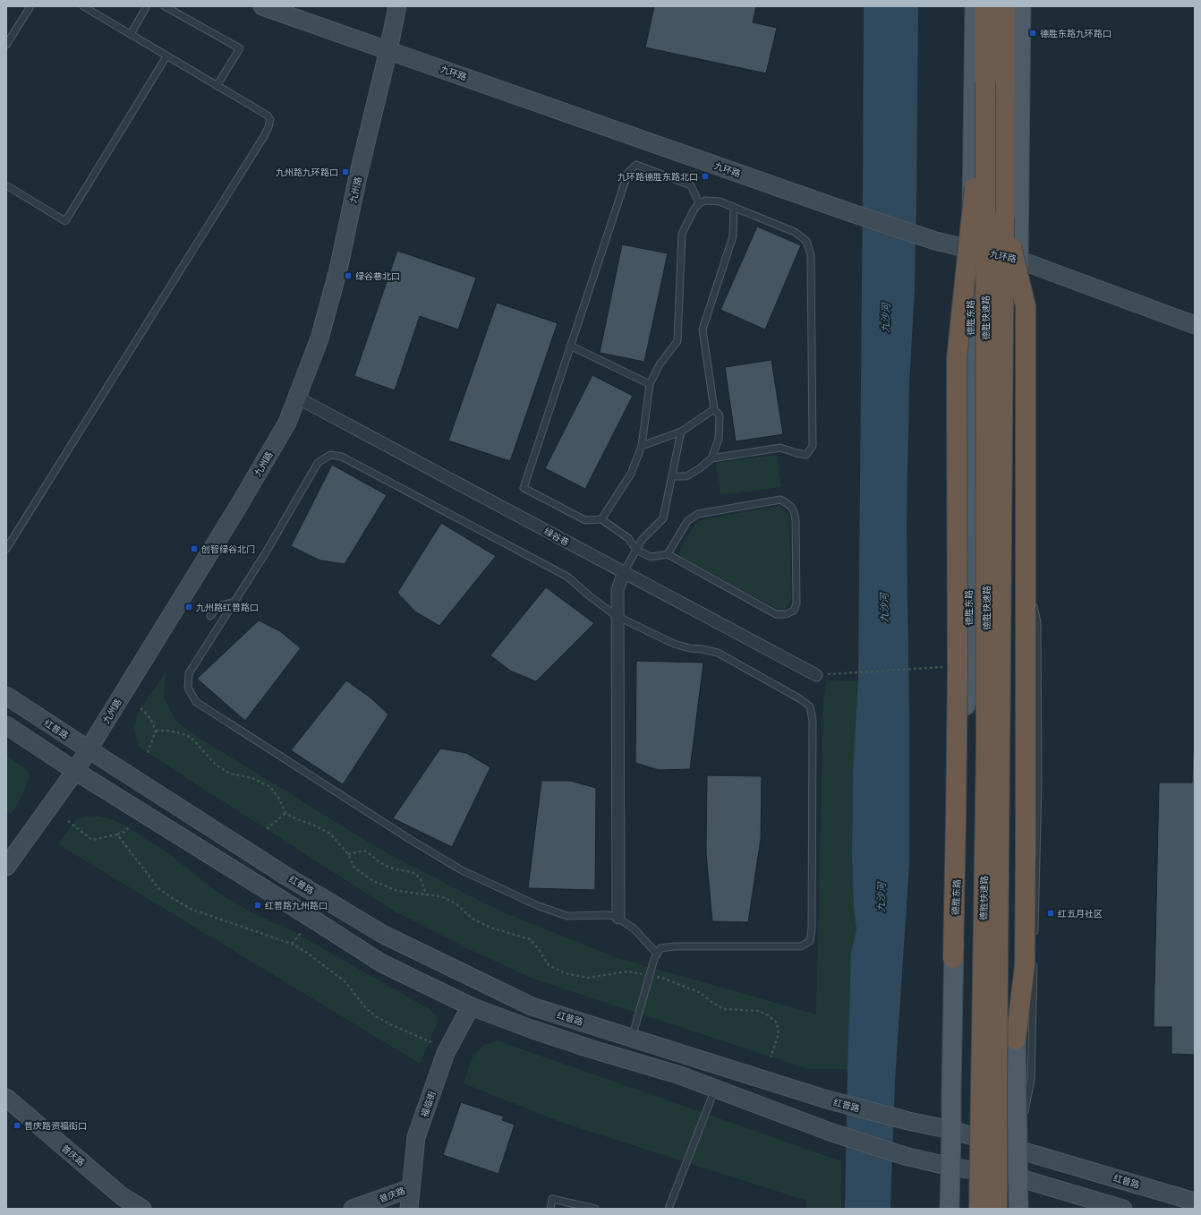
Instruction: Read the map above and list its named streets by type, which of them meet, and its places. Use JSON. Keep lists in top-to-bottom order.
{
  "streets": {
    "highway": ["德胜快速路"],
    "main road": [
      "九环路",
      "九州路",
      "德胜东路",
      "红普路",
      "福临街",
      "普庆路"
    ],
    "street": ["绿谷巷"]
  },
  "crossings": [
    ["九环路", "九州路"],
    ["九环路", "德胜东路"],
    ["九州路", "绿谷巷"],
    ["九州路", "红普路"],
    ["德胜东路", "红普路"],
    ["福临街", "普庆路"]
  ],
  "water": ["九沙河"],
  "places": {
    "transit": [
      "德胜东路九环路口",
      "九州路九环路口",
      "九环路德胜东路北口",
      "绿谷巷北口",
      "创智绿谷北门",
      "九州路红普路口",
      "红普路九州路口",
      "红五月社区",
      "普庆路资福街口"
    ]
  }
}
